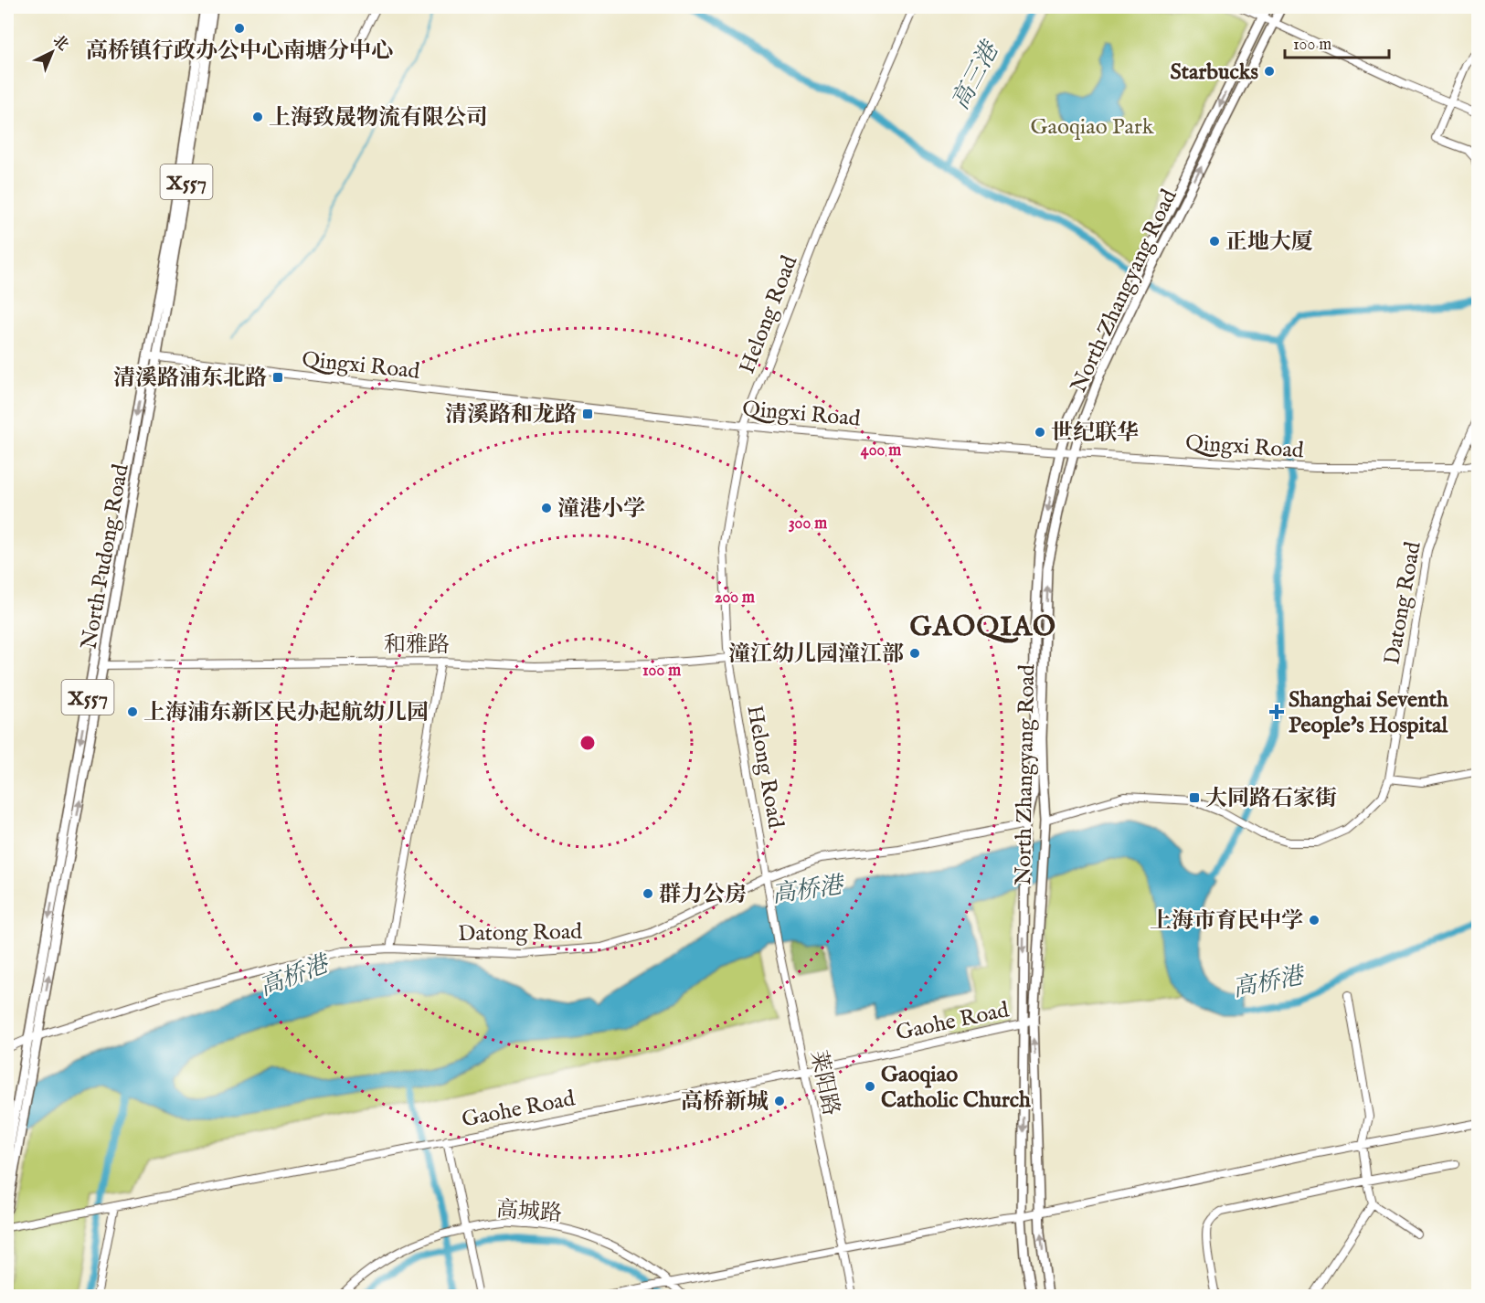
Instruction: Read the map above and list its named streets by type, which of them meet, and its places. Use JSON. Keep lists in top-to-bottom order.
{
  "streets": {
    "main road": ["X557", "North Zhangyang Road", "North Pudong Road"],
    "street": [
      "Helong Road",
      "Qingxi Road",
      "Datong Road",
      "和雅路",
      "Gaohe Road",
      "莱阳路",
      "高城路"
    ]
  },
  "crossings": [
    ["North Zhangyang Road", "Qingxi Road"],
    ["North Zhangyang Road", "Datong Road"],
    ["North Zhangyang Road", "Gaohe Road"],
    ["Helong Road", "Qingxi Road"],
    ["Helong Road", "Datong Road"],
    ["Helong Road", "和雅路"],
    ["Helong Road", "莱阳路"],
    ["Qingxi Road", "North Pudong Road"],
    ["Qingxi Road", "Datong Road"],
    ["North Pudong Road", "Datong Road"],
    ["North Pudong Road", "和雅路"],
    ["Datong Road", "莱阳路"],
    ["Gaohe Road", "莱阳路"]
  ],
  "districts": ["GAOQIAO"],
  "water": ["高三港", "高桥港"],
  "parks": ["Gaoqiao Park"],
  "places": {
    "other": [
      "高桥镇行政办公中心南塘分中心",
      "Starbucks",
      "上海致晟物流有限公司",
      "正地大厦",
      "世纪联华",
      "潼港小学",
      "潼江幼儿园潼江部",
      "上海浦东新区民办起航幼儿园",
      "群力公房",
      "上海市育民中学",
      "Gaoqiao Catholic Church",
      "高桥新城"
    ],
    "transit": ["清溪路浦东北路", "清溪路和龙路", "大同路石家街"],
    "health": ["Shanghai Seventh People's Hospital"]
  },
  "scale_bar": "100 m",
  "north": "top right",
  "rings": [
    "400 m",
    "300 m",
    "200 m",
    "100 m"
  ]
}
